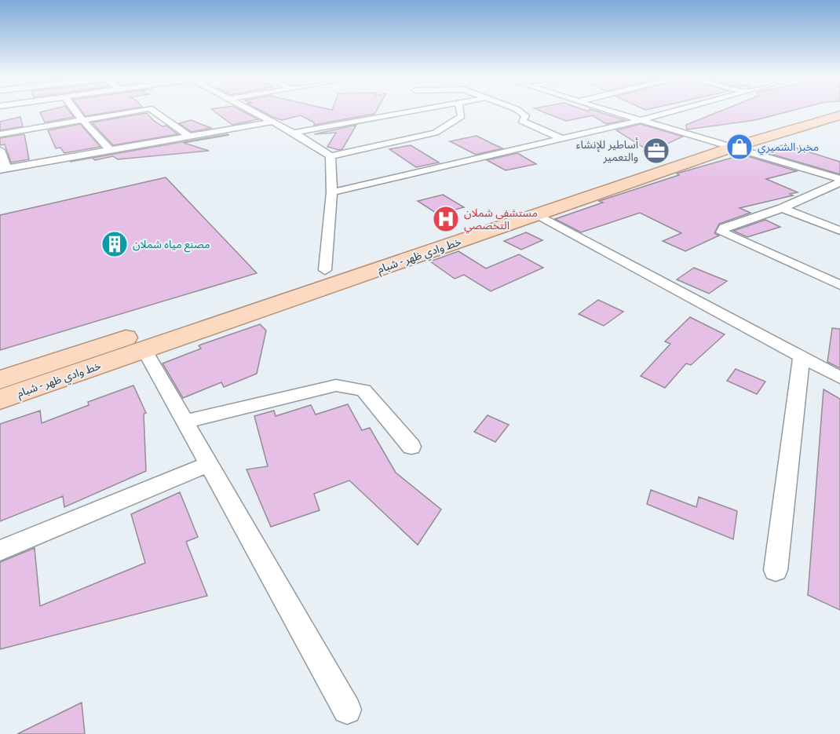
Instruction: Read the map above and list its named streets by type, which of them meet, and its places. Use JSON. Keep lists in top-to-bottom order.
{
  "streets": {
    "main road": ["خط وادي ظهر - شبام"]
  },
  "places": {
    "shop": ["مخبز الشميري"],
    "office": ["أساطير للإنشاء والتعمير"],
    "hospital": ["مستشفى شملان التخصصي"],
    "building": ["مصنع مياه شملان"]
  }
}
